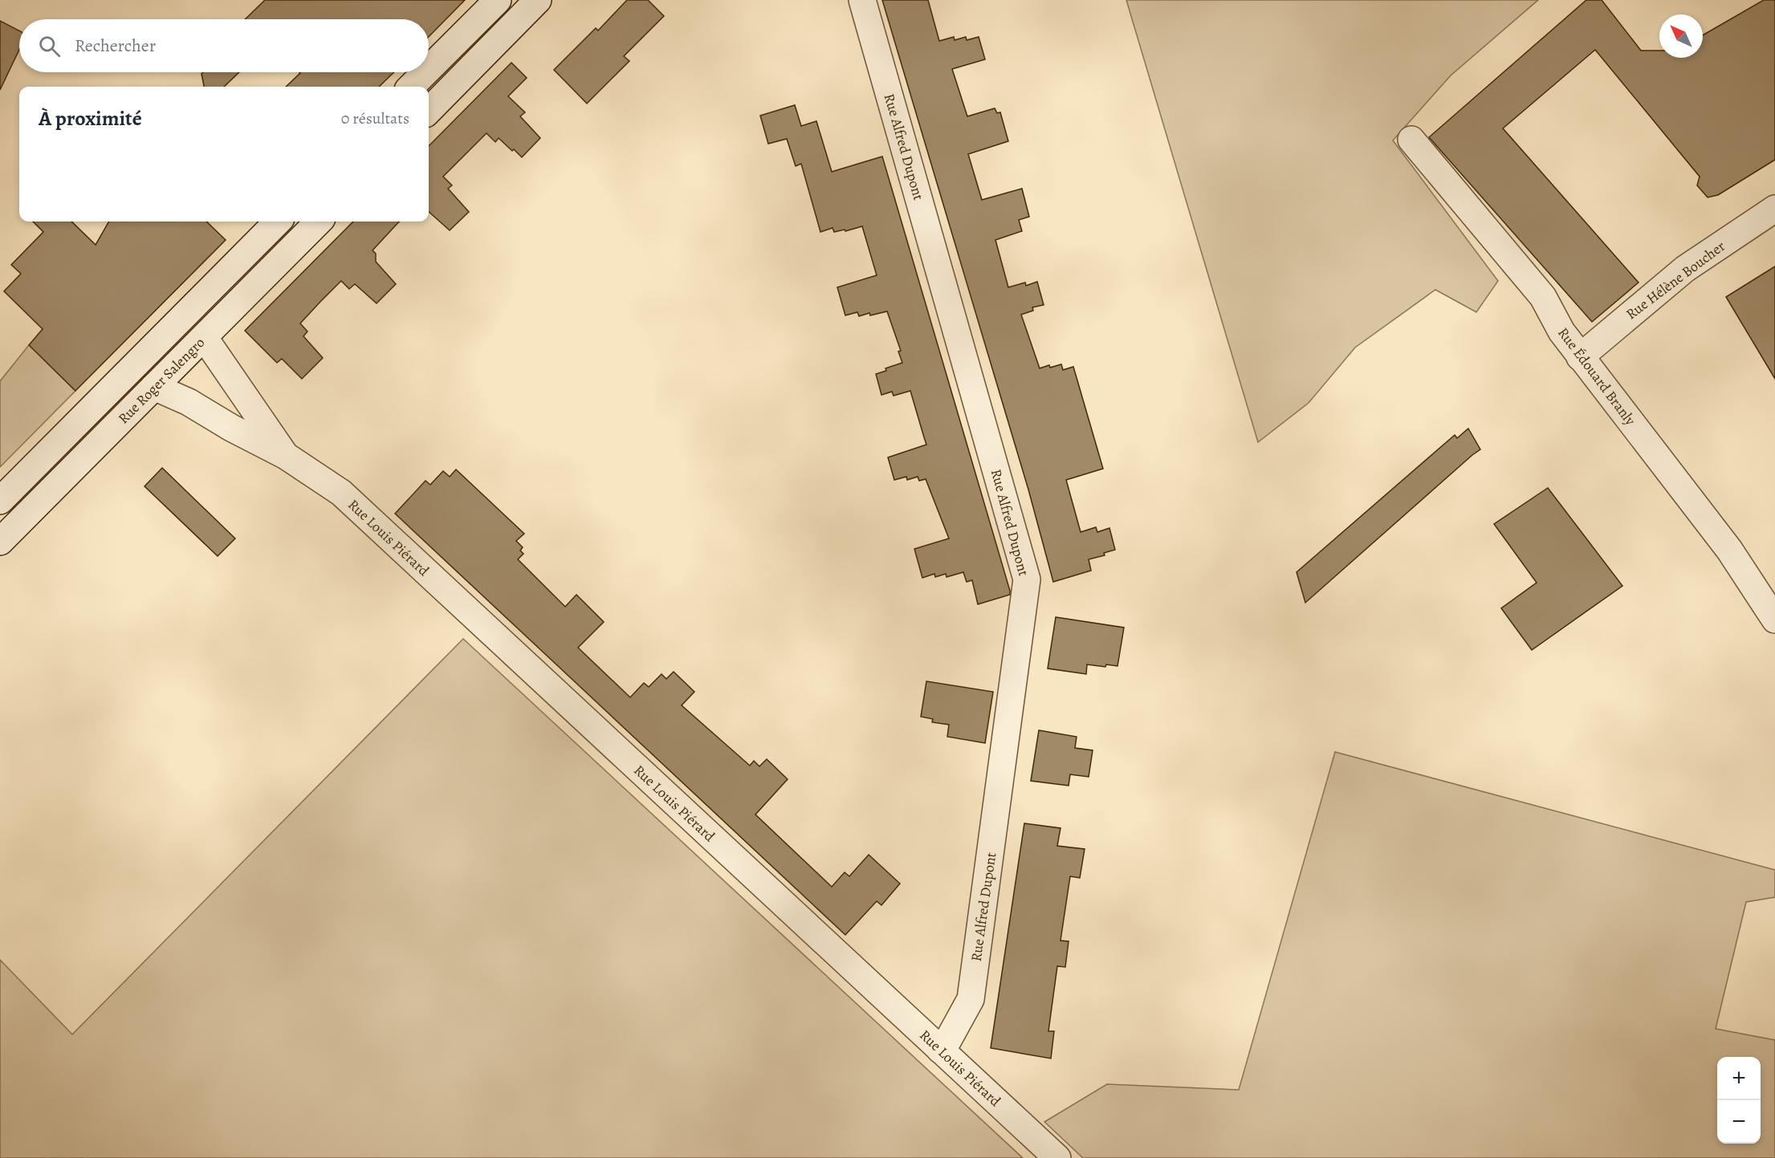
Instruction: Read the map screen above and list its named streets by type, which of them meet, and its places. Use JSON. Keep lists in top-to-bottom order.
{
  "streets": {
    "street": [
      "Rue Alfred Dupont",
      "Rue Hélène Boucher",
      "Rue Édouard Branly",
      "Rue Roger Salengro",
      "Rue Louis Piérard"
    ]
  },
  "crossings": [
    ["Rue Alfred Dupont", "Rue Louis Piérard"],
    ["Rue Hélène Boucher", "Rue Édouard Branly"],
    ["Rue Roger Salengro", "Rue Louis Piérard"]
  ],
  "north": "top left",
  "page": {
    "search": "Rechercher",
    "heading": ["À proximité", "0 résultats"],
    "map_buttons": ["+", "−"]
  }
}
